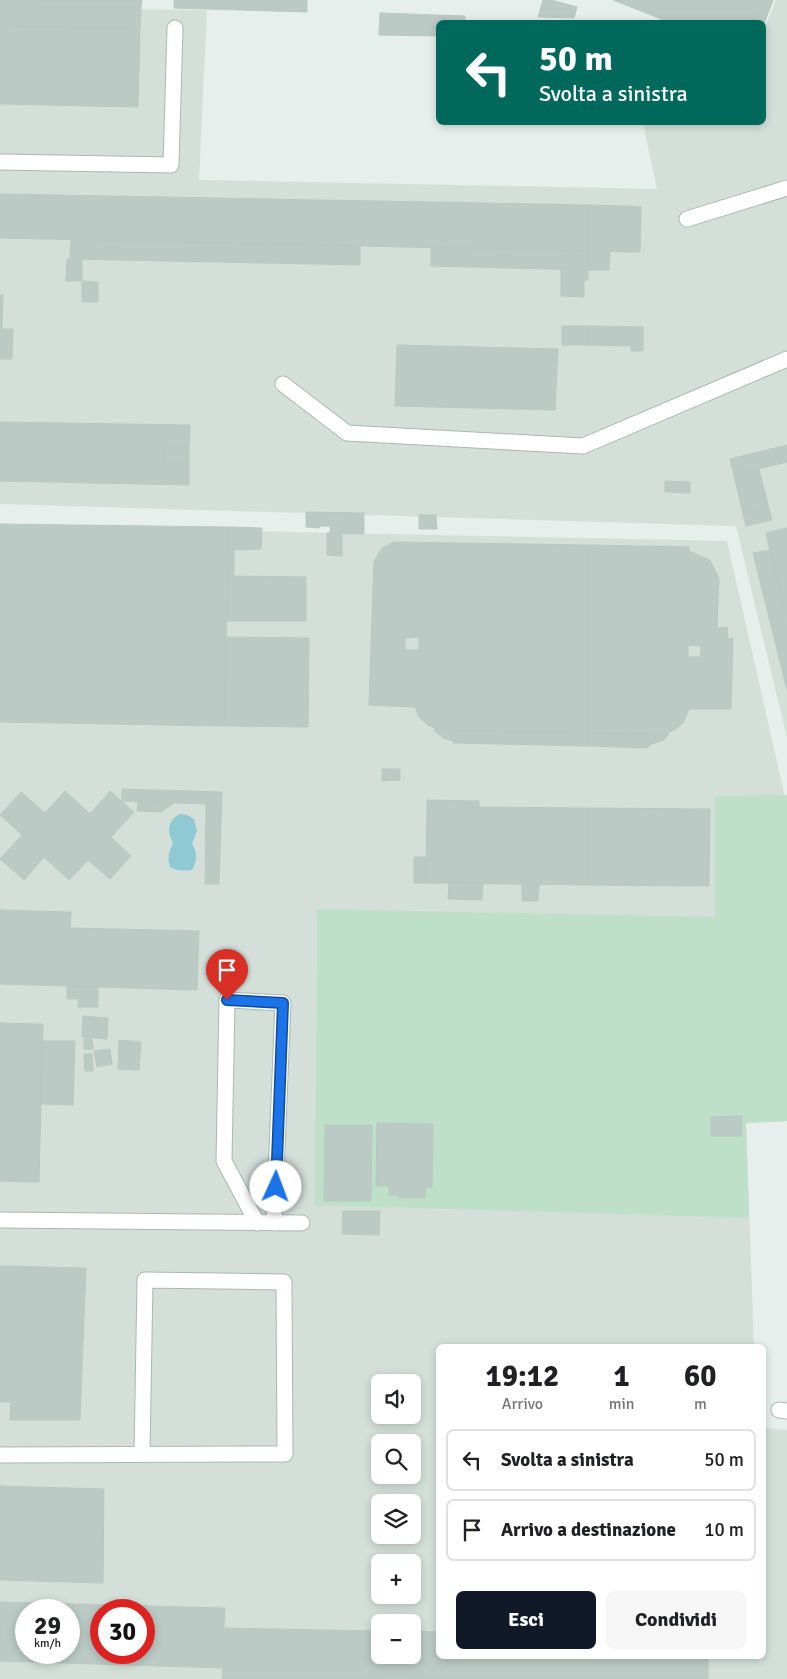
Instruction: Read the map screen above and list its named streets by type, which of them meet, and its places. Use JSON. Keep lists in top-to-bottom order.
{
  "page": {
    "turn": ["50 m", "Svolta a sinistra"],
    "eta": [
      "19:12",
      "Arrivo",
      "1",
      "min",
      "60",
      "m"
    ],
    "map_buttons": ["+", "−"],
    "list": [
      {
        "name": "Svolta a sinistra",
        "value": "50 m"
      },
      {
        "name": "Arrivo a destinazione",
        "value": "10 m"
      }
    ],
    "buttons": ["Esci", "Condividi"],
    "speed": "29 km/h",
    "limit": "30"
  }
}
